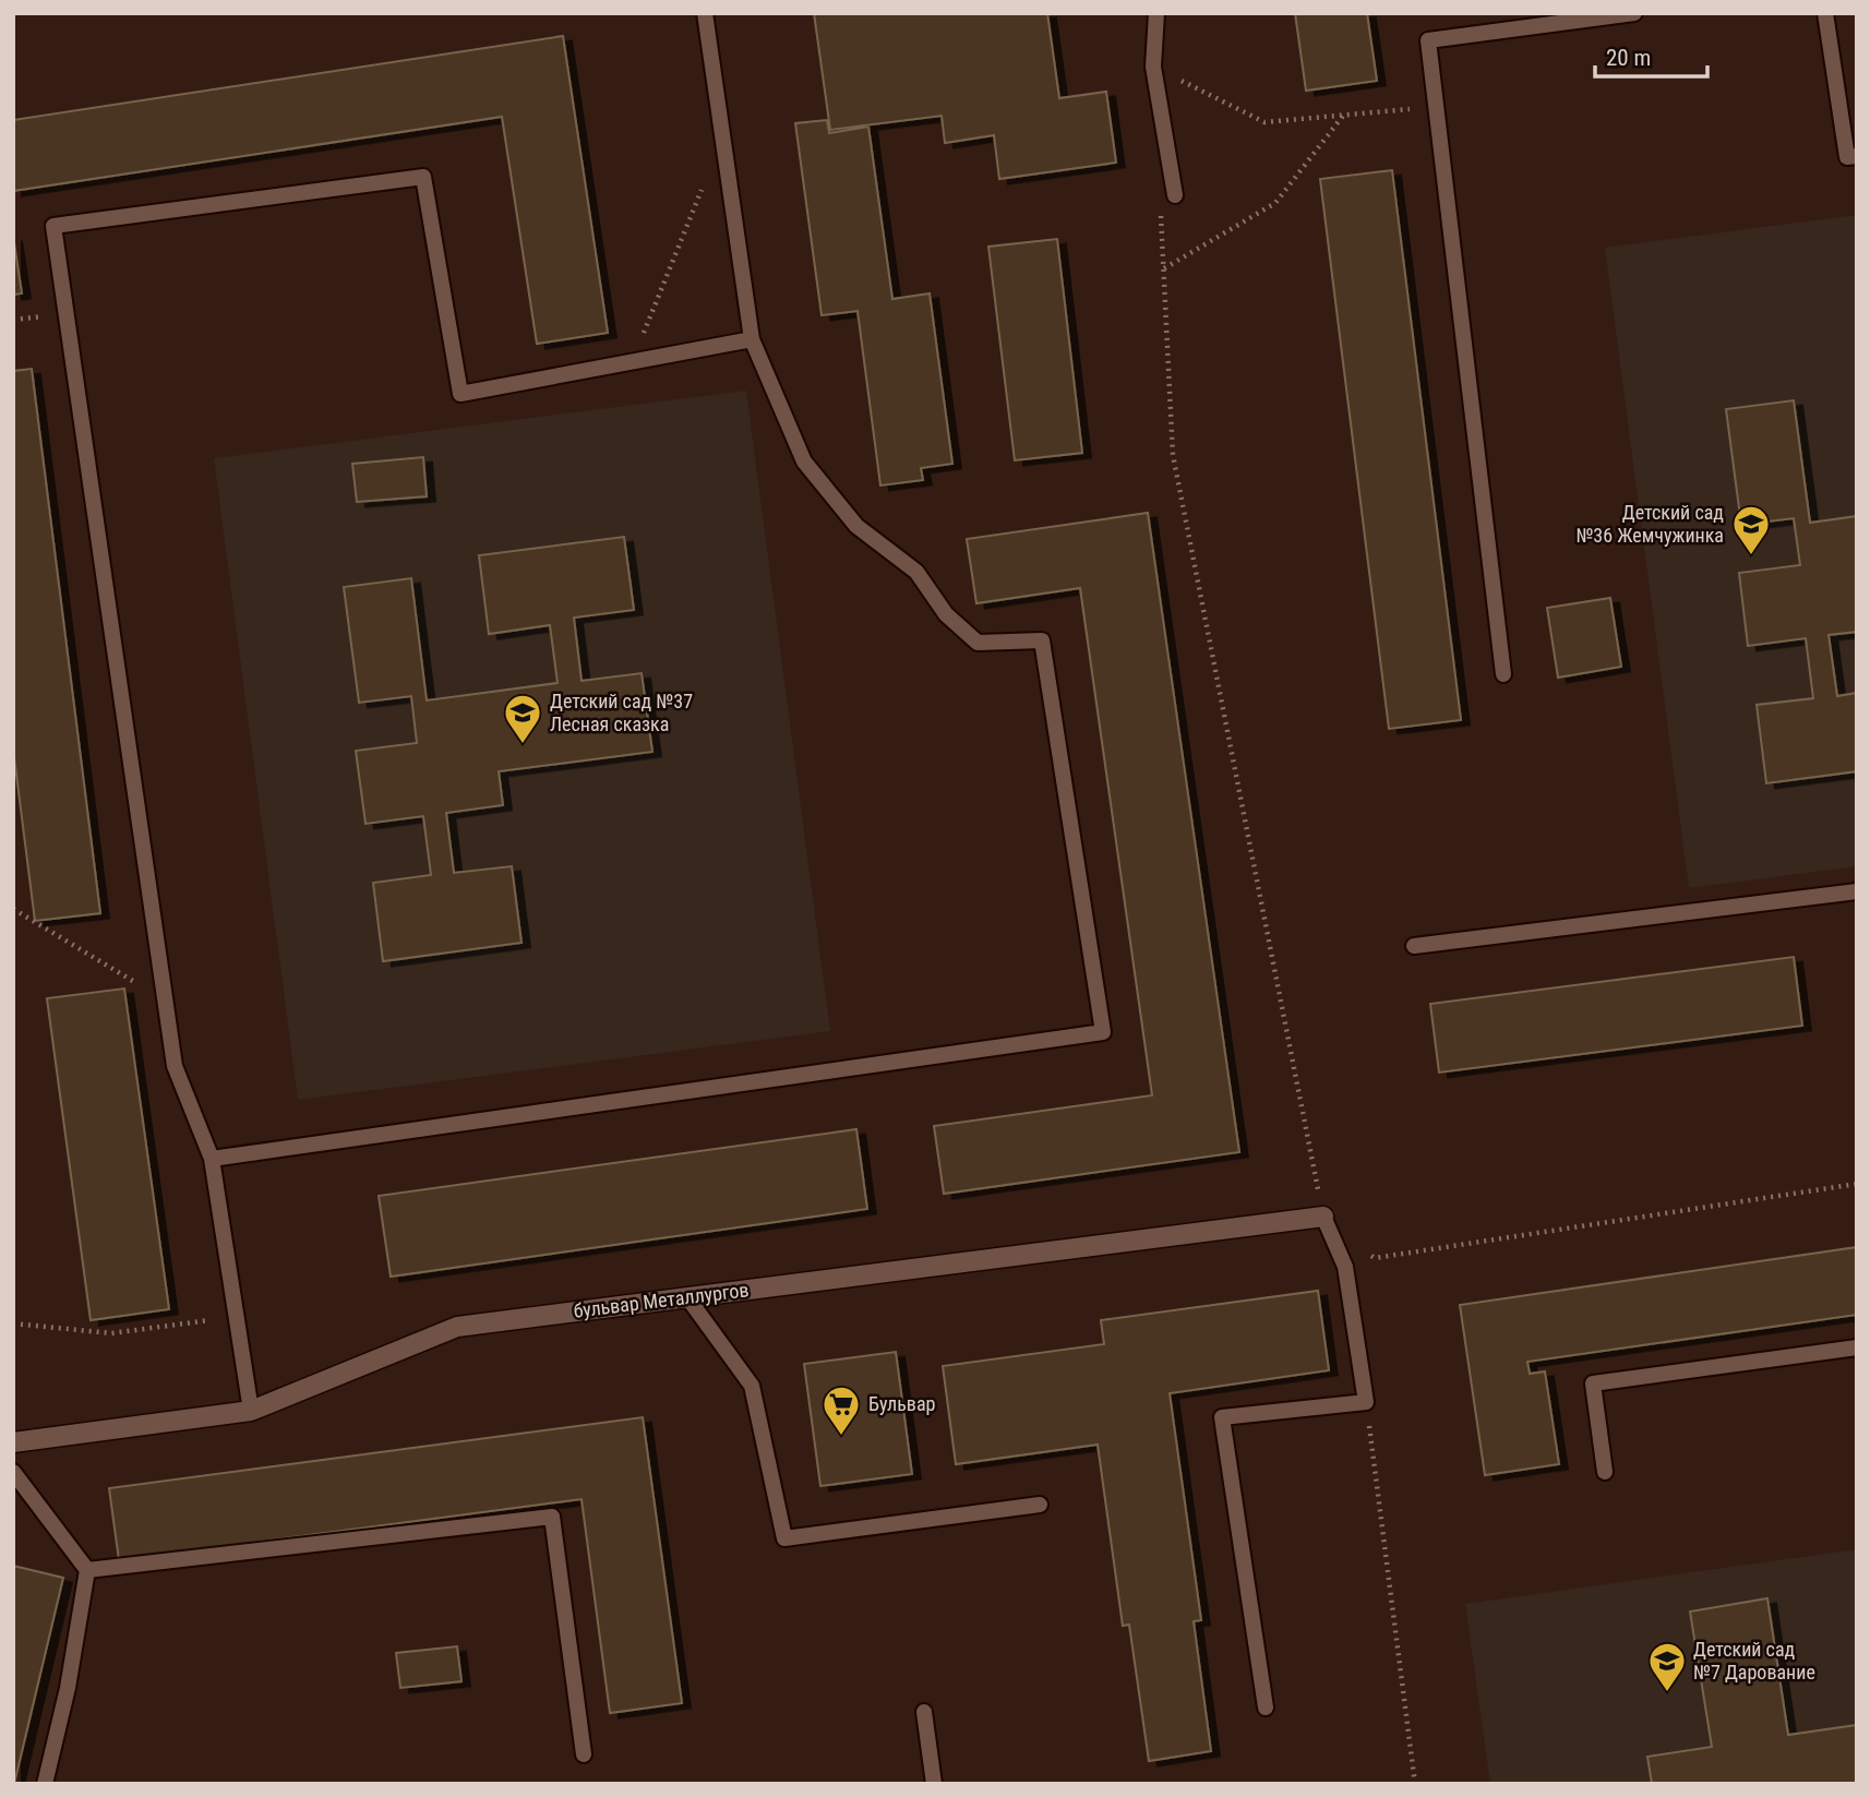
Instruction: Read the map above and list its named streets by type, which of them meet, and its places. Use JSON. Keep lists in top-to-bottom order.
{
  "streets": {
    "street": ["бульвар Металлургов"]
  },
  "places": {
    "school or university": ["Детский сад №36 Жемчужинка", "Детский сад №37 Лесная сказка", "Детский сад №7 Дарование"],
    "supermarket": ["Бульвар"]
  },
  "scale_bar": "20 m"
}
